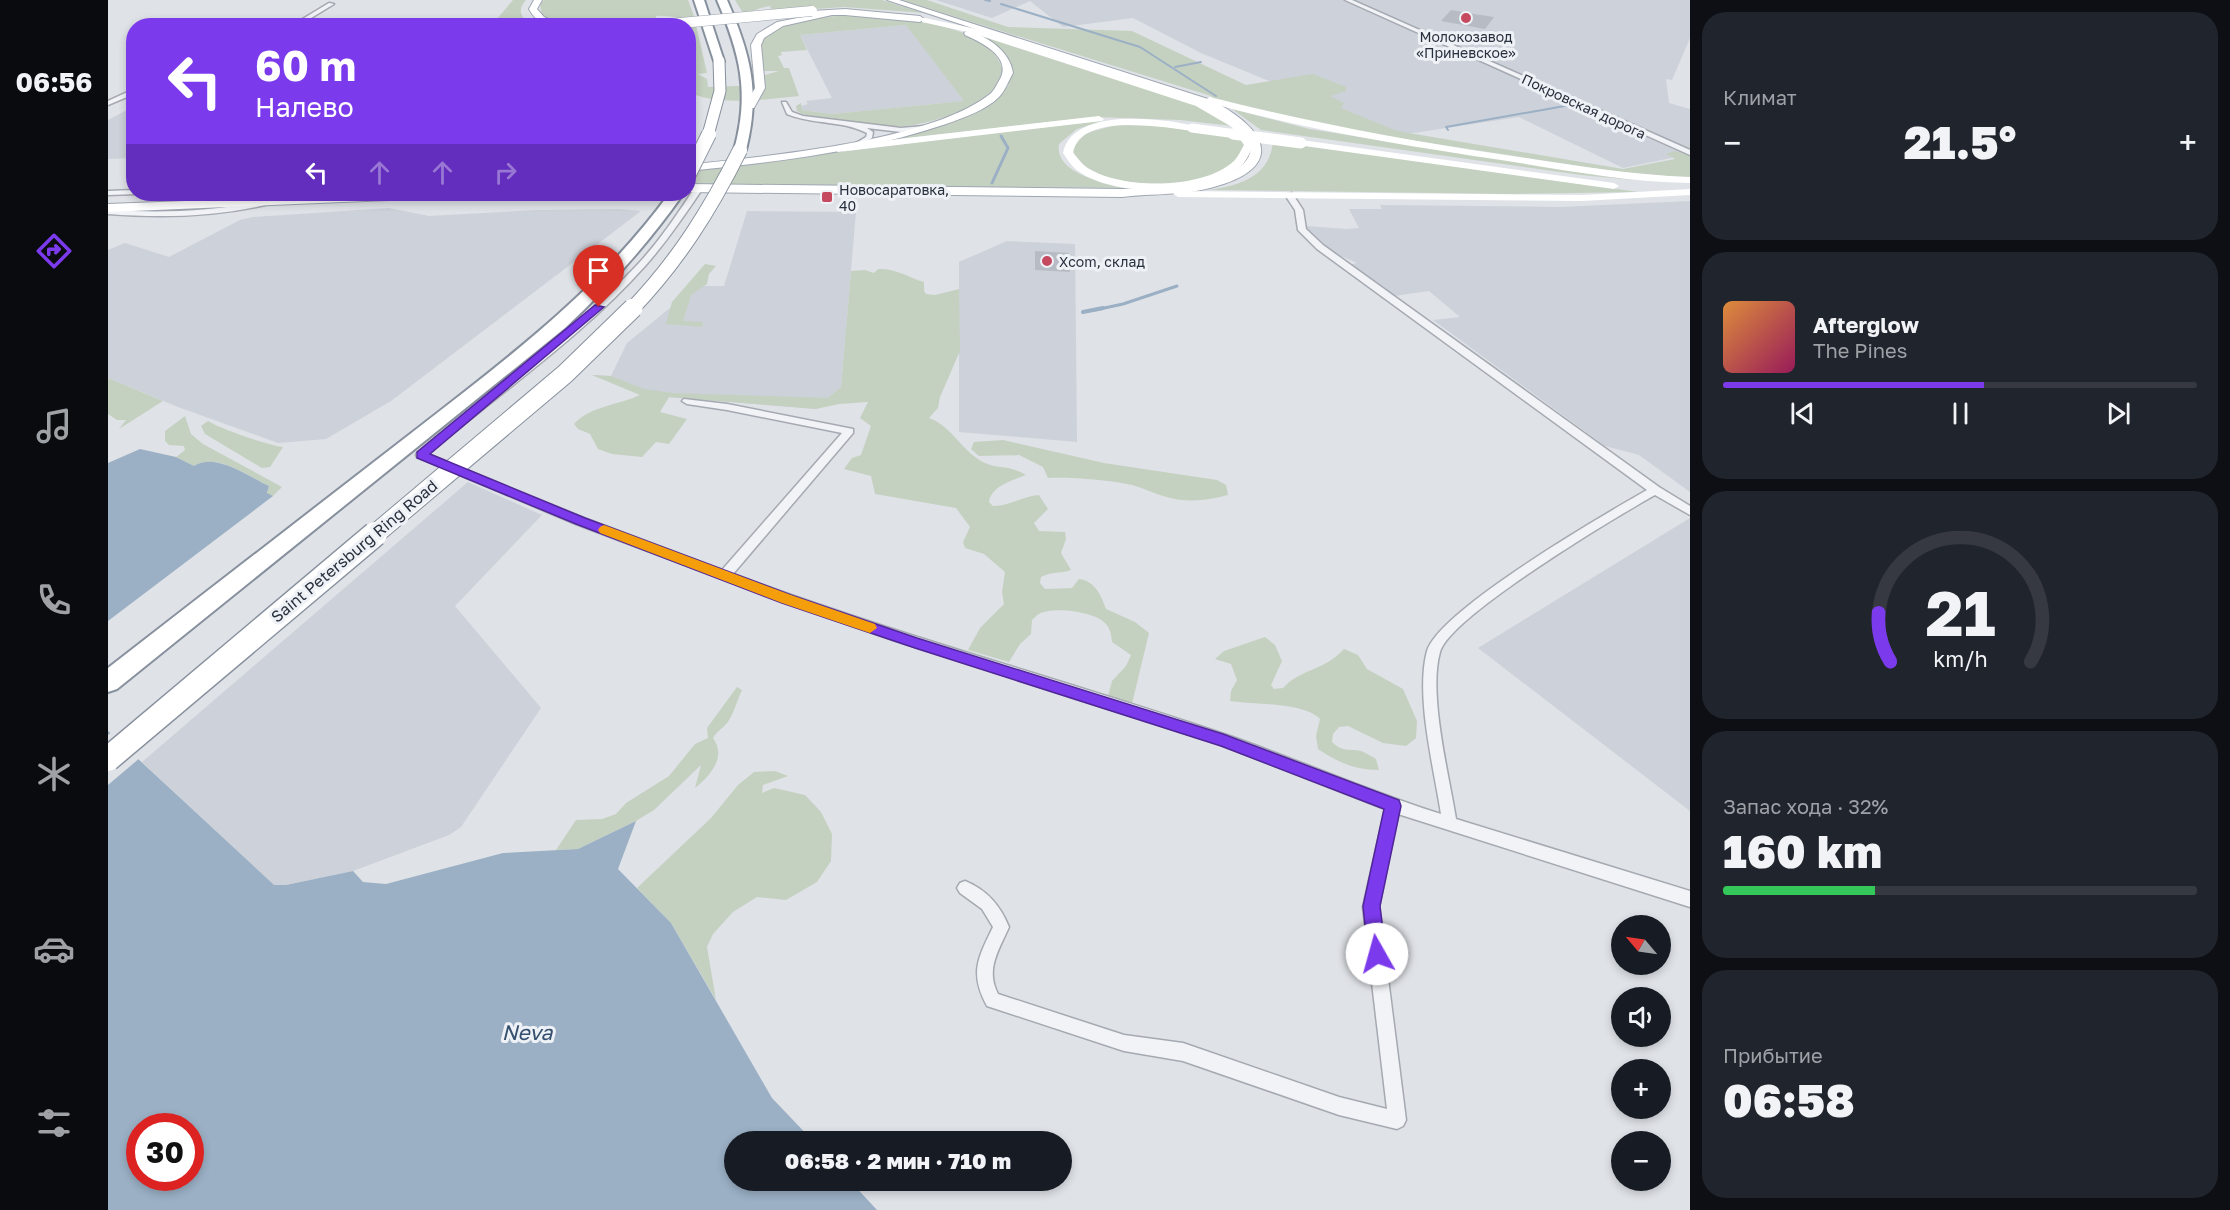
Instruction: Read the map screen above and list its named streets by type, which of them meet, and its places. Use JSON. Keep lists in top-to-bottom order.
{
  "streets": {
    "highway": ["Saint Petersburg Ring Road"],
    "street": ["Покровская дорога"]
  },
  "water": ["Neva"],
  "places": {
    "other": ["Молокозавод «Приневское»", "Xсom, склад"],
    "transit": ["Новосаратовка, 40"]
  },
  "north": "top left",
  "page": {
    "tabs": "06:56",
    "tile": [
      "Климат",
      ["Запас хода · 32%", "160 km"],
      ["Прибытие", "06:58"]
    ],
    "turn": ["60 m", "Налево"],
    "heat": ["−", "21.5°", "+"],
    "song": ["Afterglow", "The Pines"],
    "map_buttons": ["+", "−"],
    "limit": "30",
    "trip": "06:58 · 2 мин · 710 m",
    "gauge": ["21", "km/h"]
  }
}
